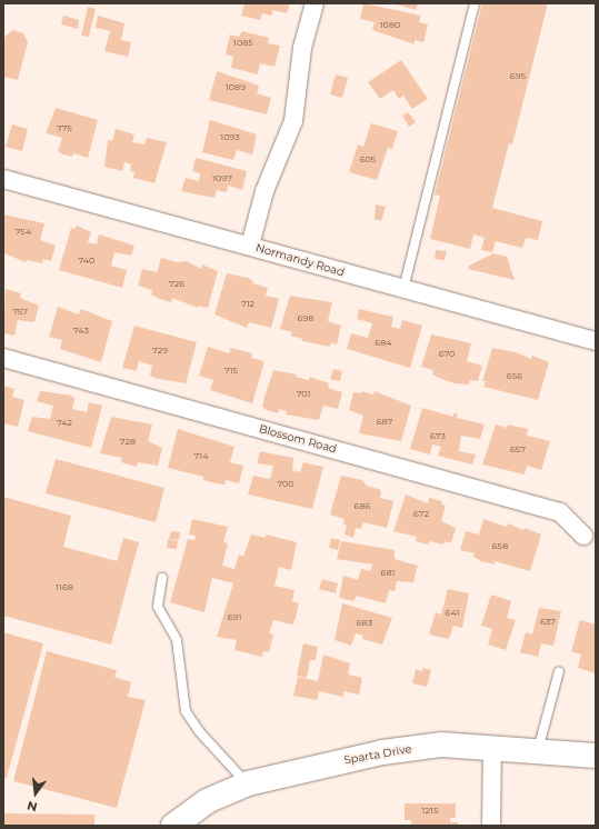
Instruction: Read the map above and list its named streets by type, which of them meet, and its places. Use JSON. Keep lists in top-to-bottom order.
{
  "streets": {
    "street": ["Normandy Road", "Blossom Road", "Sparta Drive"]
  },
  "house_numbers": [
    "1080",
    "1085",
    "695",
    "1089",
    "775",
    "1093",
    "605",
    "1097",
    "754",
    "740",
    "726",
    "712",
    "757",
    "698",
    "743",
    "684",
    "729",
    "670",
    "715",
    "656",
    "701",
    "687",
    "742",
    "673",
    "728",
    "657",
    "714",
    "700",
    "686",
    "672",
    "658",
    "681",
    "1168",
    "641",
    "691",
    "637",
    "683",
    "1215"
  ],
  "north": "bottom"
}
